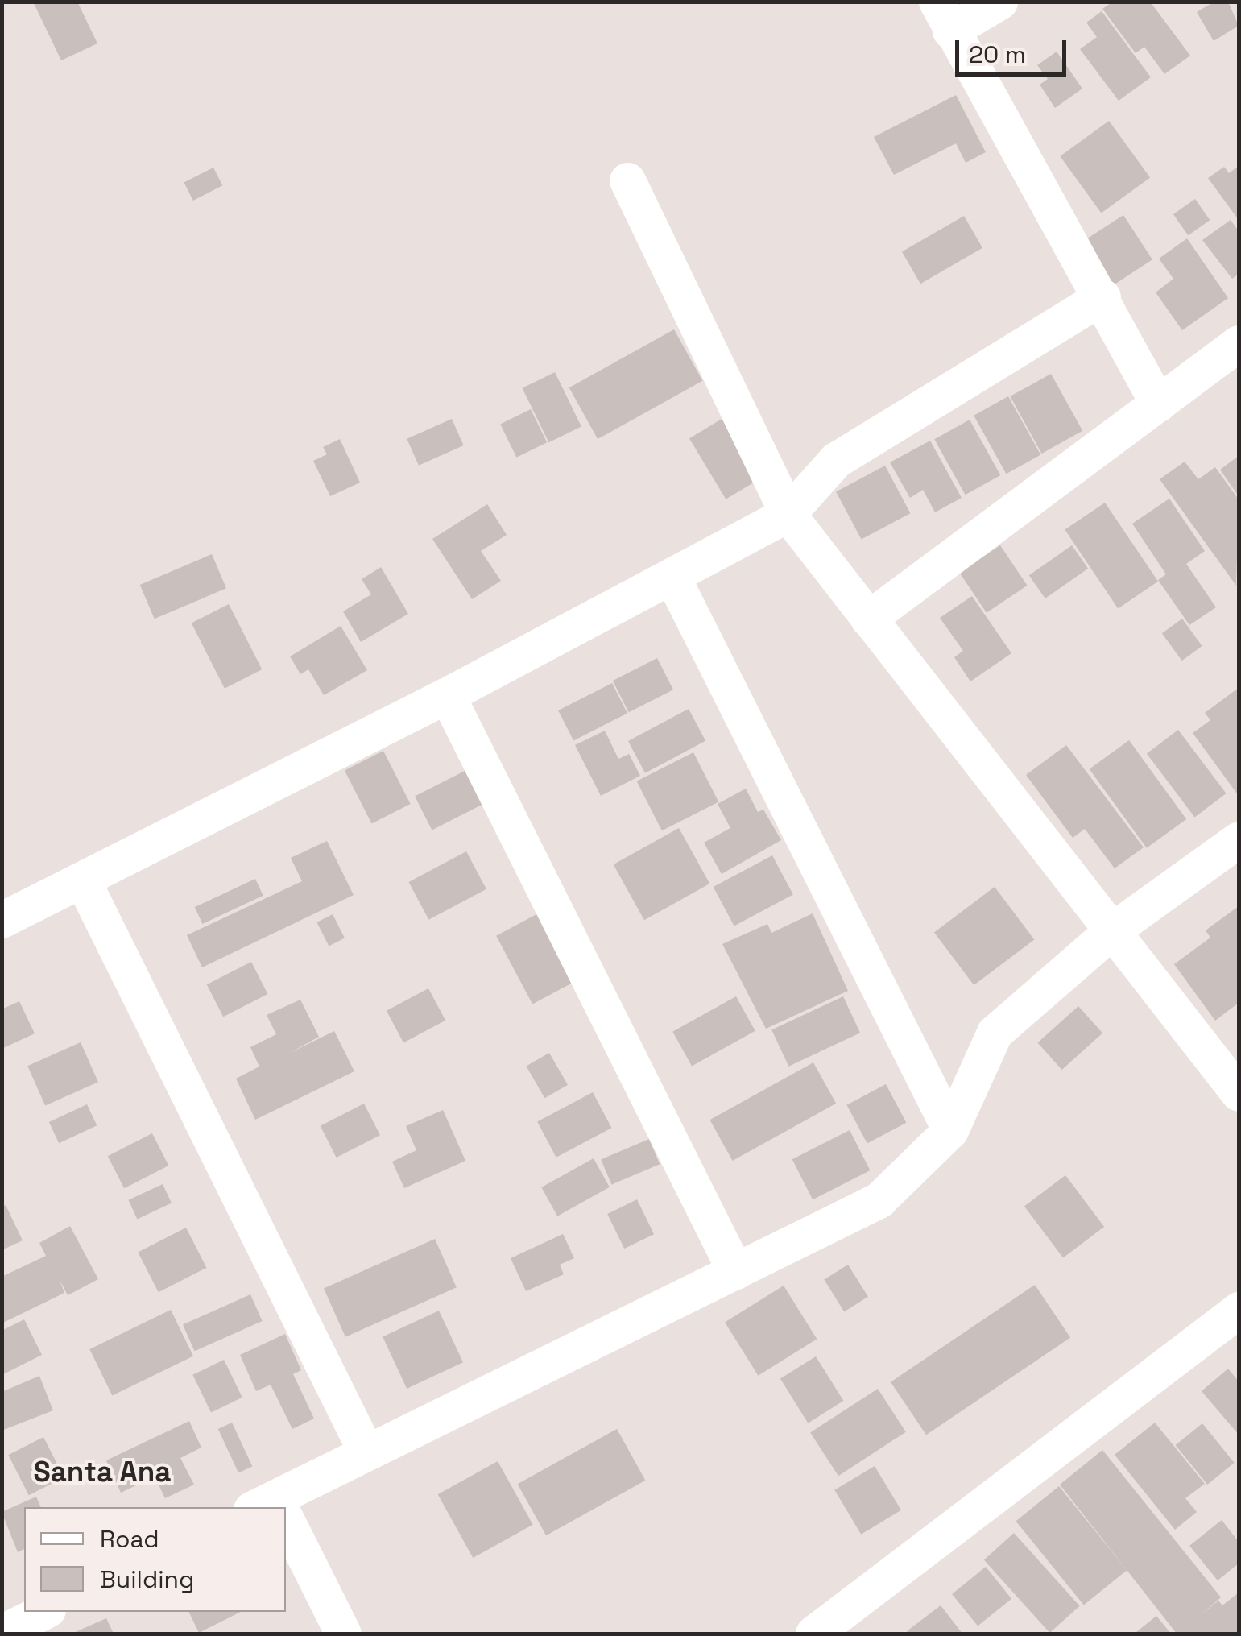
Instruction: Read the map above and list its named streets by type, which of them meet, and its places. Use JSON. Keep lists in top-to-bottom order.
{
  "districts": ["Santa Ana"],
  "legend": ["Road", "Building"],
  "scale_bar": "20 m"
}
